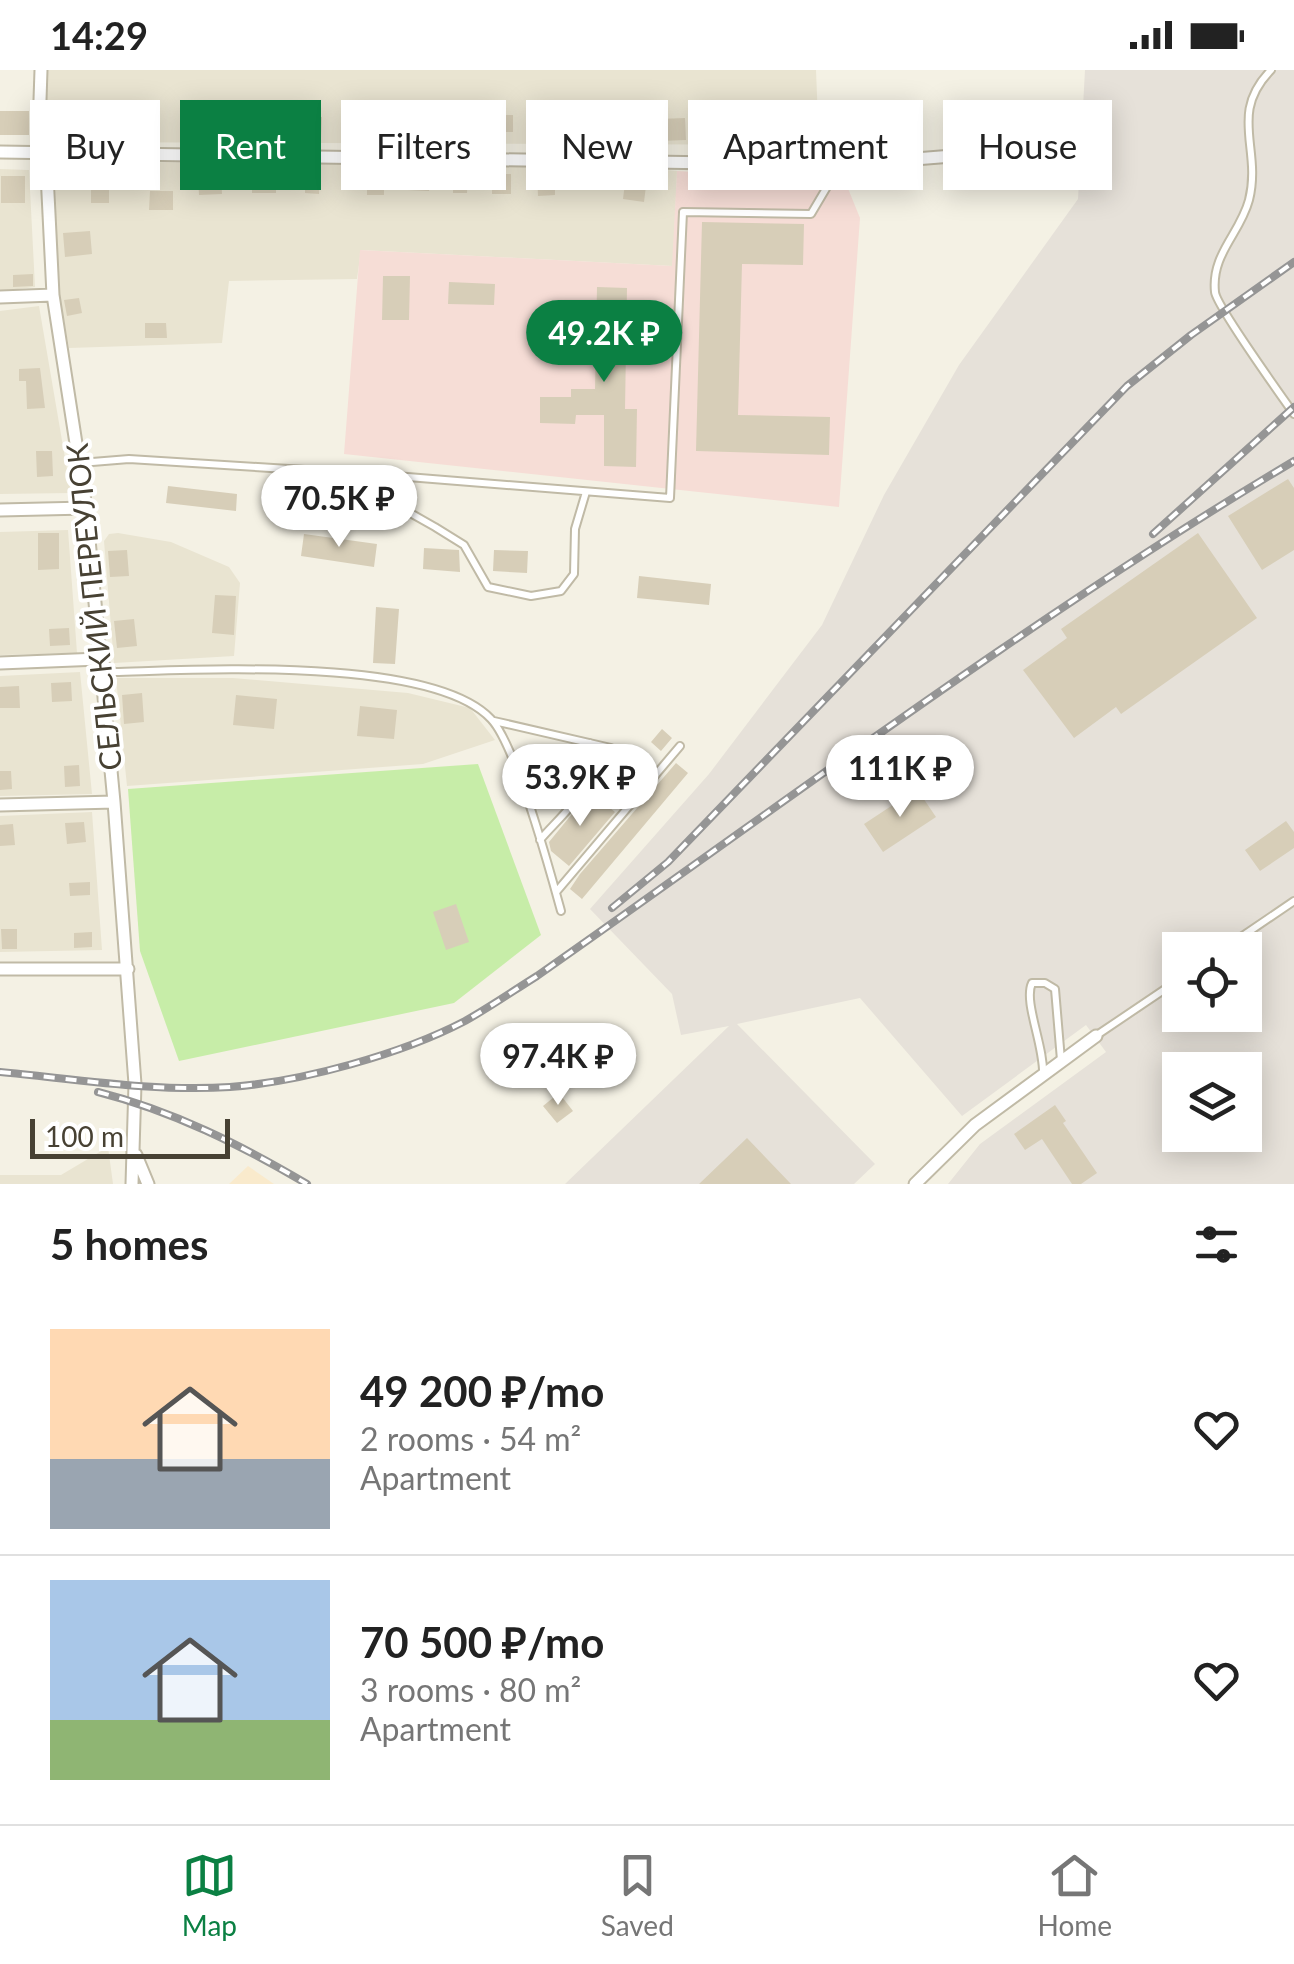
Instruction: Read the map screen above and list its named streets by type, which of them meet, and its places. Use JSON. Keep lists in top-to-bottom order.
{
  "streets": {
    "street": ["СЕЛЬСКИЙ ПЕРЕУЛОК"]
  },
  "scale_bar": "100 m",
  "page": {
    "status": "14:29",
    "chip": [
      "Buy",
      "Rent",
      "Filters",
      "New",
      "Apartment",
      "House"
    ],
    "price": [
      "49.2K ₽",
      "70.5K ₽",
      "111K ₽",
      "53.9K ₽",
      "97.4K ₽"
    ],
    "scale": "100 m",
    "heading": "5 homes",
    "list": [
      {
        "name": "49 200 ₽/mo",
        "note": "2 rooms · 54 m² · Apartment"
      },
      {
        "name": "70 500 ₽/mo",
        "note": "3 rooms · 80 m² · Apartment"
      }
    ],
    "tabs": ["Map", "Saved", "Home"]
  }
}
